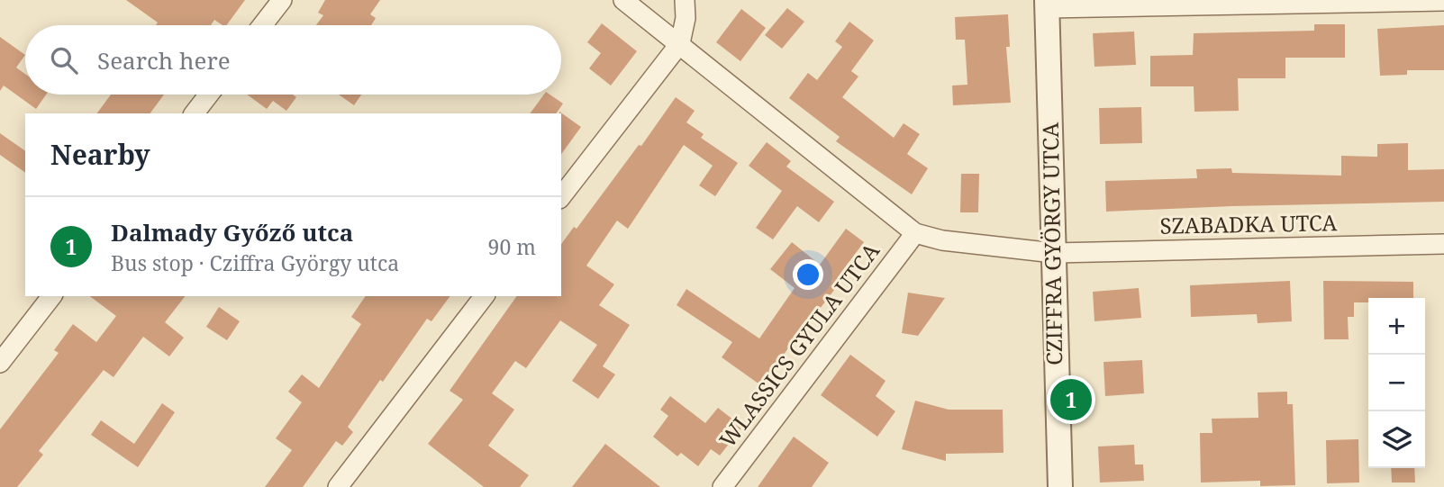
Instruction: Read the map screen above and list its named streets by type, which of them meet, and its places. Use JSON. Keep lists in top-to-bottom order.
{
  "streets": {
    "street": ["SZABADKA UTCA", "CZIFFRA GYÖRGY UTCA", "WLASSICS GYULA UTCA"]
  },
  "crossings": [
    ["SZABADKA UTCA", "CZIFFRA GYÖRGY UTCA"],
    ["SZABADKA UTCA", "WLASSICS GYULA UTCA"]
  ],
  "page": {
    "search": "Search here",
    "heading": "Nearby",
    "list": [
      {
        "mark": "1",
        "name": "Dalmady Győző utca",
        "note": "Bus stop · Cziffra György utca",
        "value": "90 m"
      }
    ],
    "map_buttons": ["+", "−"],
    "pins": "1"
  }
}
